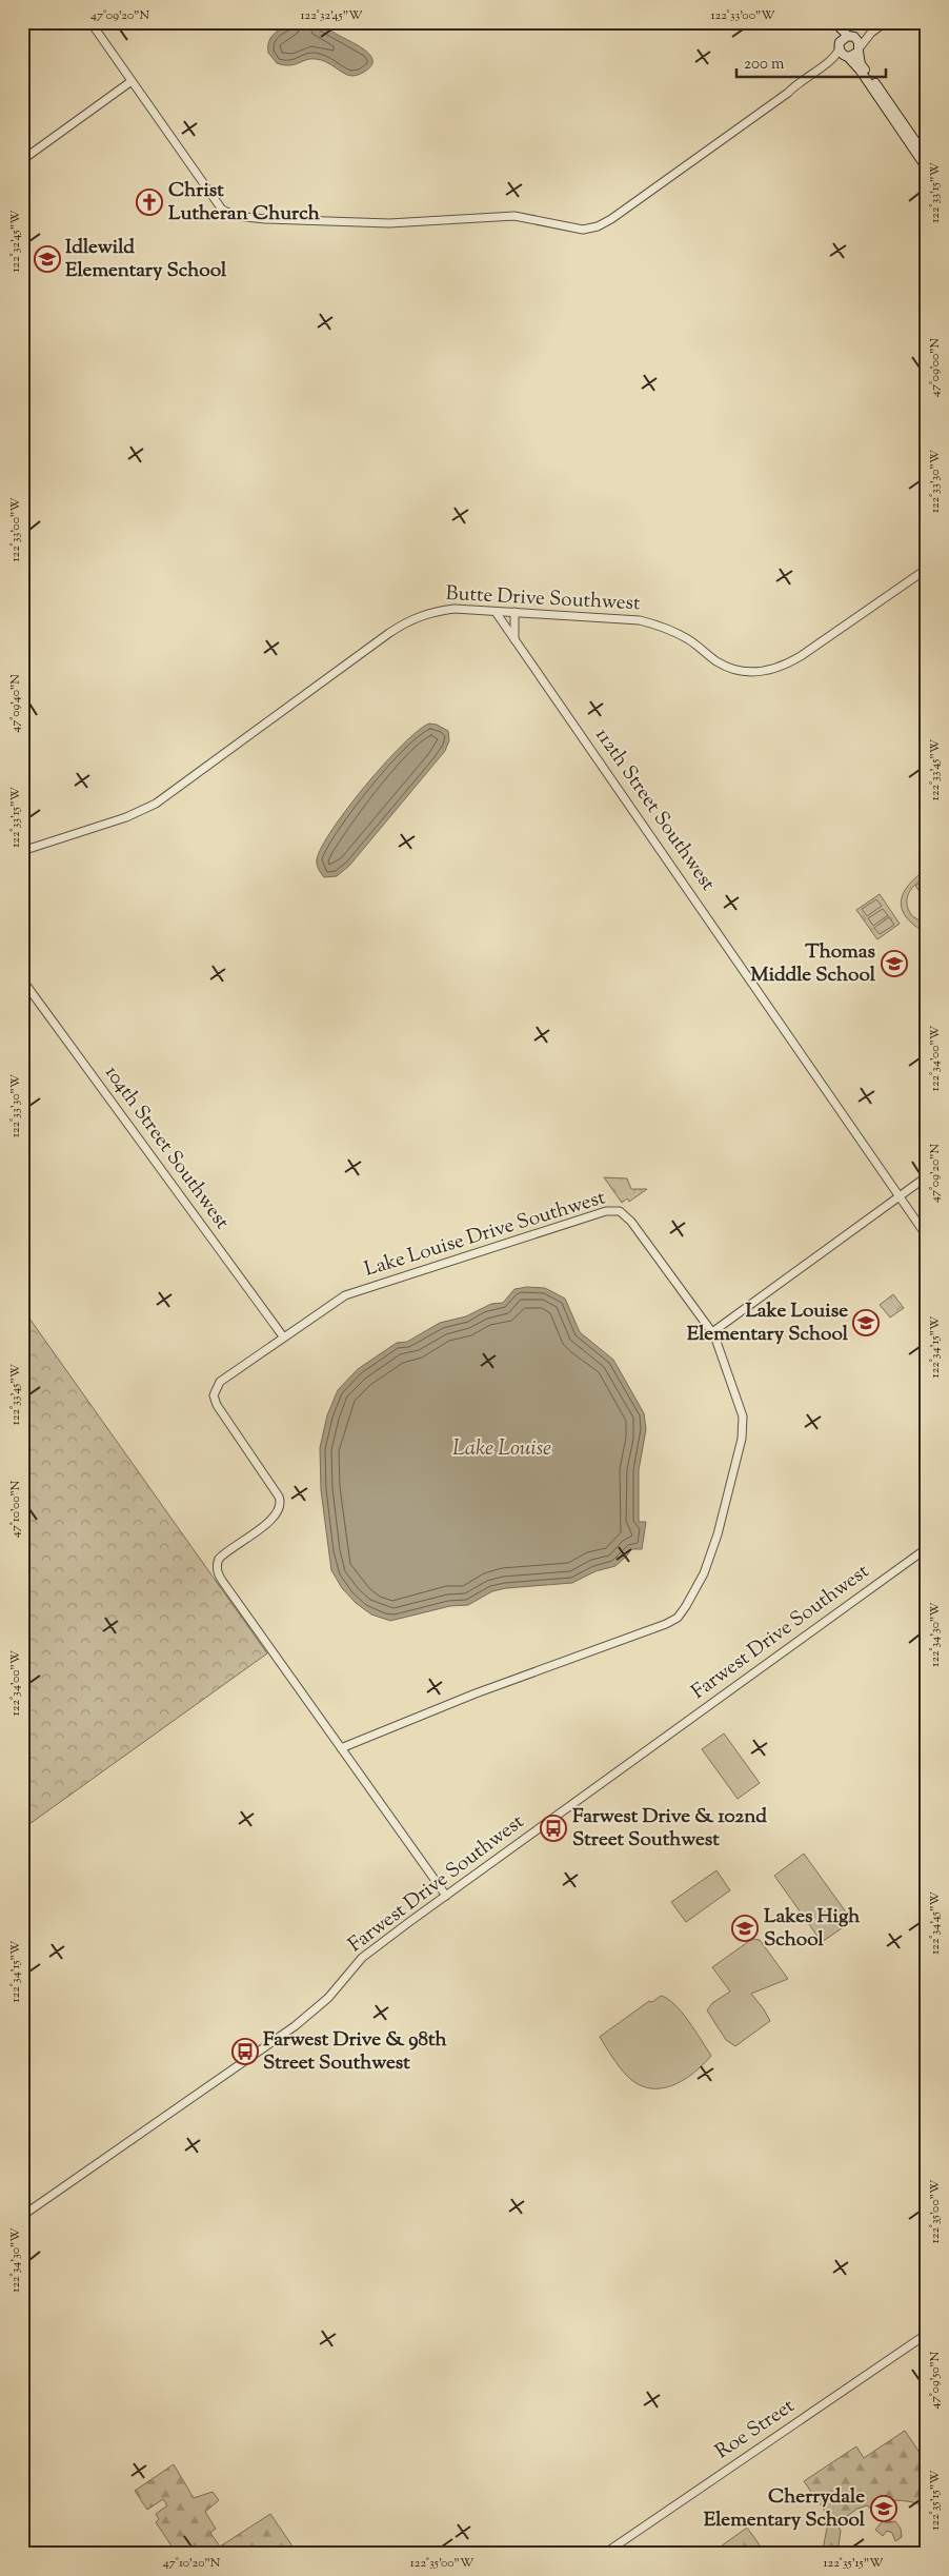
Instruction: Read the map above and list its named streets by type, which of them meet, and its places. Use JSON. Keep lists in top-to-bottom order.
{
  "streets": {
    "street": [
      "Butte Drive Southwest",
      "112th Street Southwest",
      "104th Street Southwest",
      "Lake Louise Drive Southwest",
      "Farwest Drive Southwest",
      "Roe Street"
    ]
  },
  "crossings": [
    ["Butte Drive Southwest", "112th Street Southwest"],
    ["104th Street Southwest", "Lake Louise Drive Southwest"]
  ],
  "water": ["Lake Louise"],
  "places": {
    "church": ["Christ Lutheran Church"],
    "school or university": [
      "Idlewild Elementary School",
      "Thomas Middle School",
      "Lake Louise Elementary School",
      "Lakes High School",
      "Cherrydale Elementary School"
    ],
    "bus stop": ["Farwest Drive & 102nd Street Southwest", "Farwest Drive & 98th Street Southwest"]
  },
  "scale_bar": "200 m",
  "coordinates": [
    "47°09'20\"N",
    "122°32'45\"W",
    "122°33'00\"W",
    "122°33'15\"W",
    "47°09'00\"N",
    "122°33'30\"W",
    "47°09'40\"N",
    "122°33'45\"W",
    "122°34'00\"W",
    "122°34'15\"W",
    "47°10'00\"N",
    "122°34'30\"W",
    "122°34'45\"W",
    "122°35'00\"W",
    "47°09'50\"N",
    "122°35'15\"W",
    "47°10'20\"N"
  ]
}
